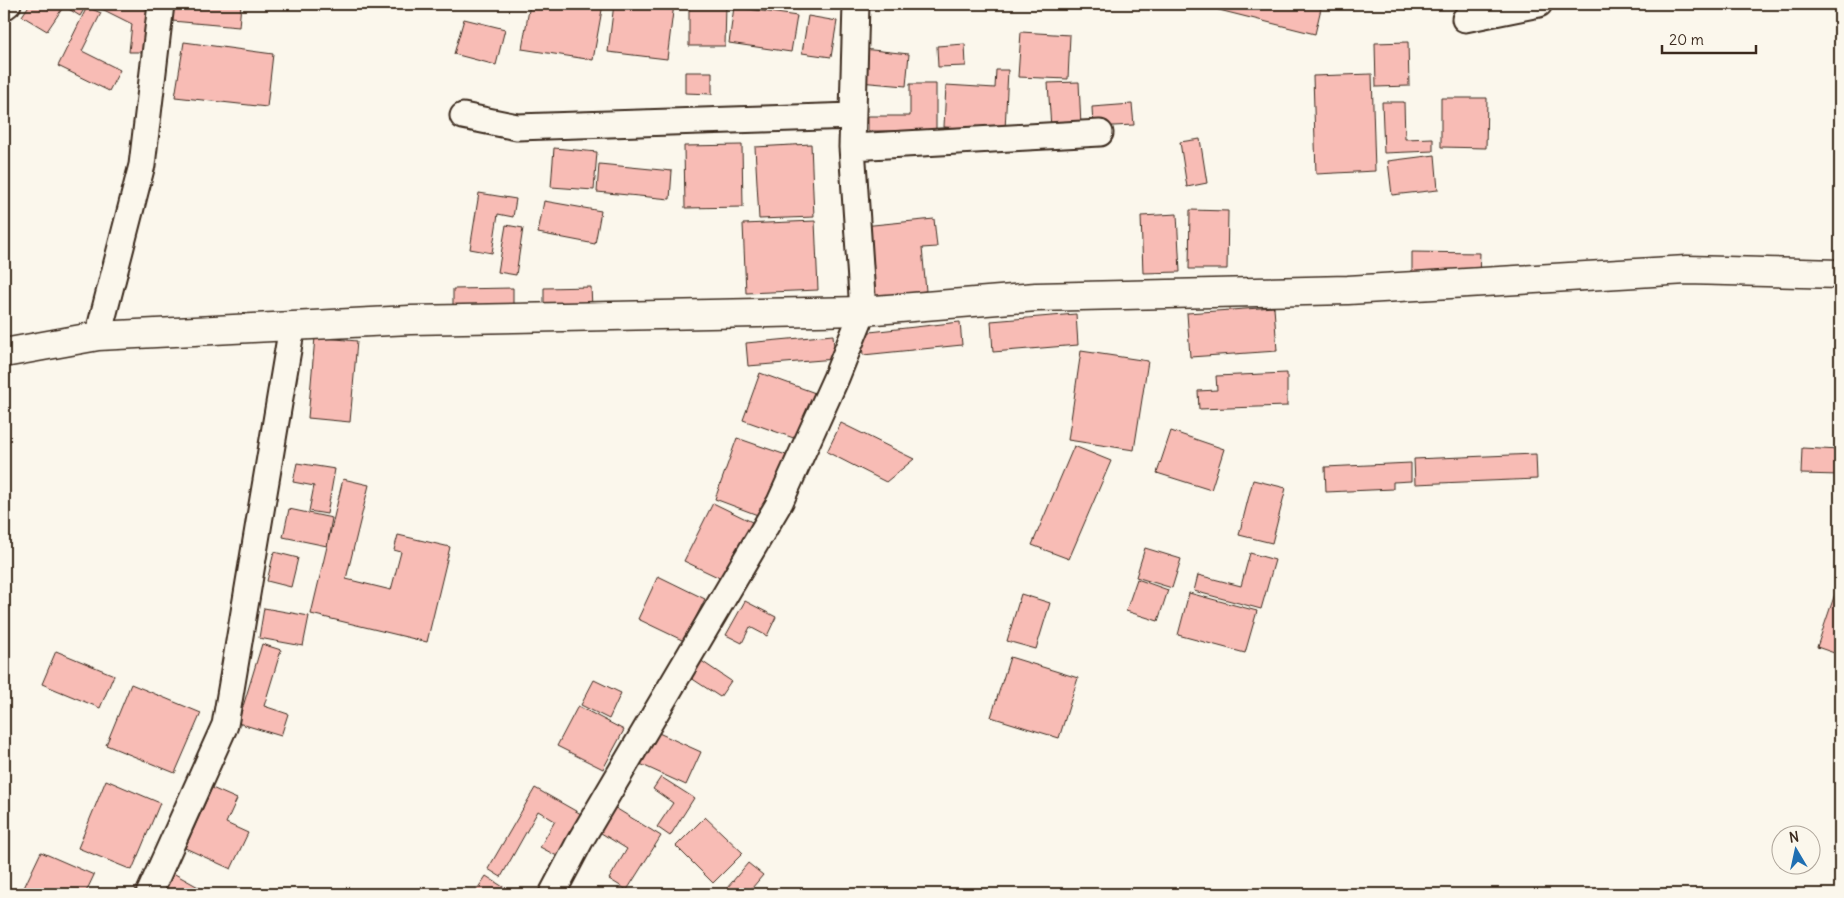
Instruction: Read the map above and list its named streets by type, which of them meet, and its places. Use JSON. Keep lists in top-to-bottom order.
{
  "scale_bar": "20 m",
  "north": "top"
}
